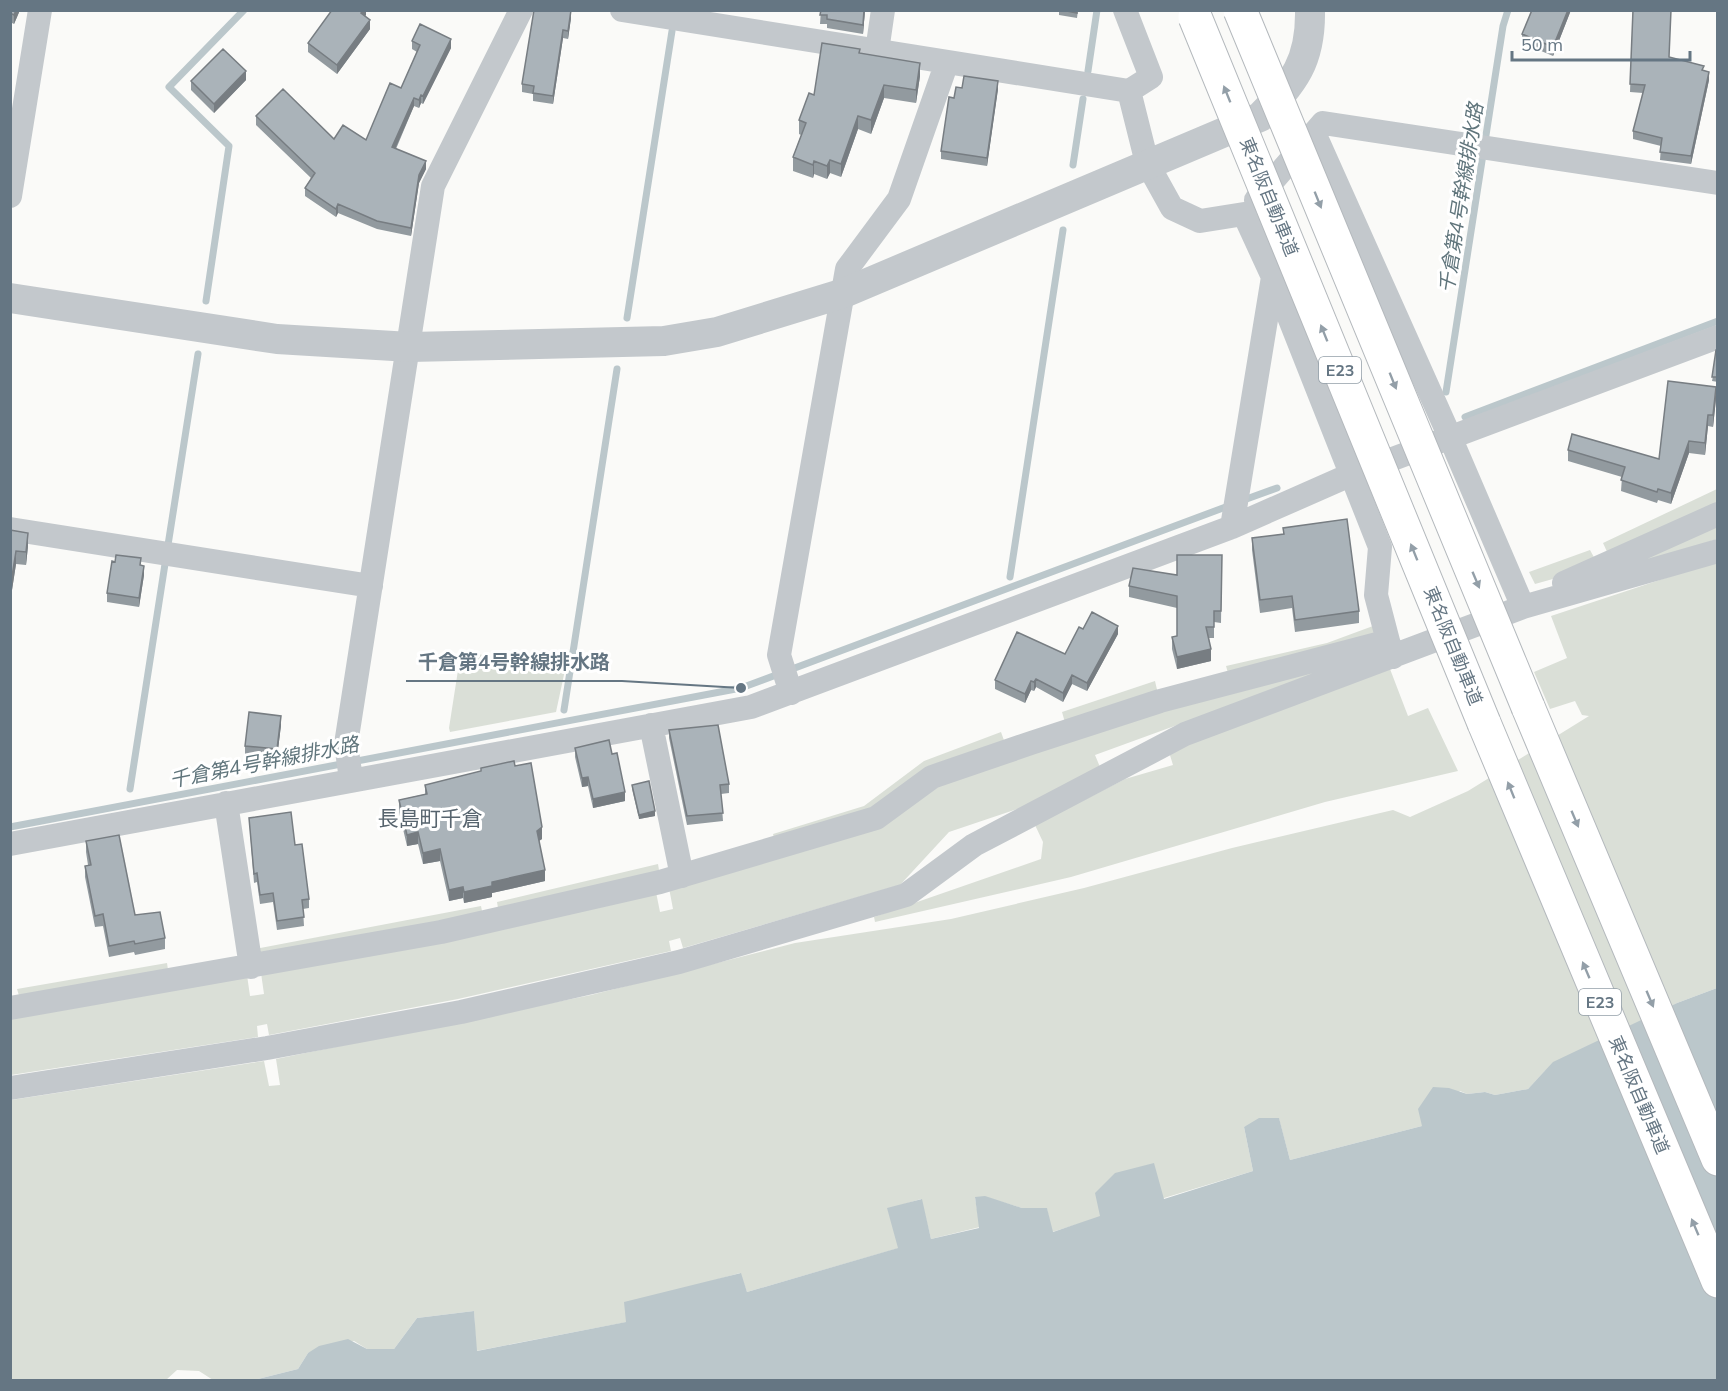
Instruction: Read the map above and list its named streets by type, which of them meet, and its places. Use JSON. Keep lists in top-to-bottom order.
{
  "streets": {
    "highway": ["東名阪自動車道", "E23"]
  },
  "districts": ["長島町千倉"],
  "water": ["千倉第4号幹線排水路"],
  "places": ["千倉第4号幹線排水路"],
  "scale_bar": "50 m"
}
